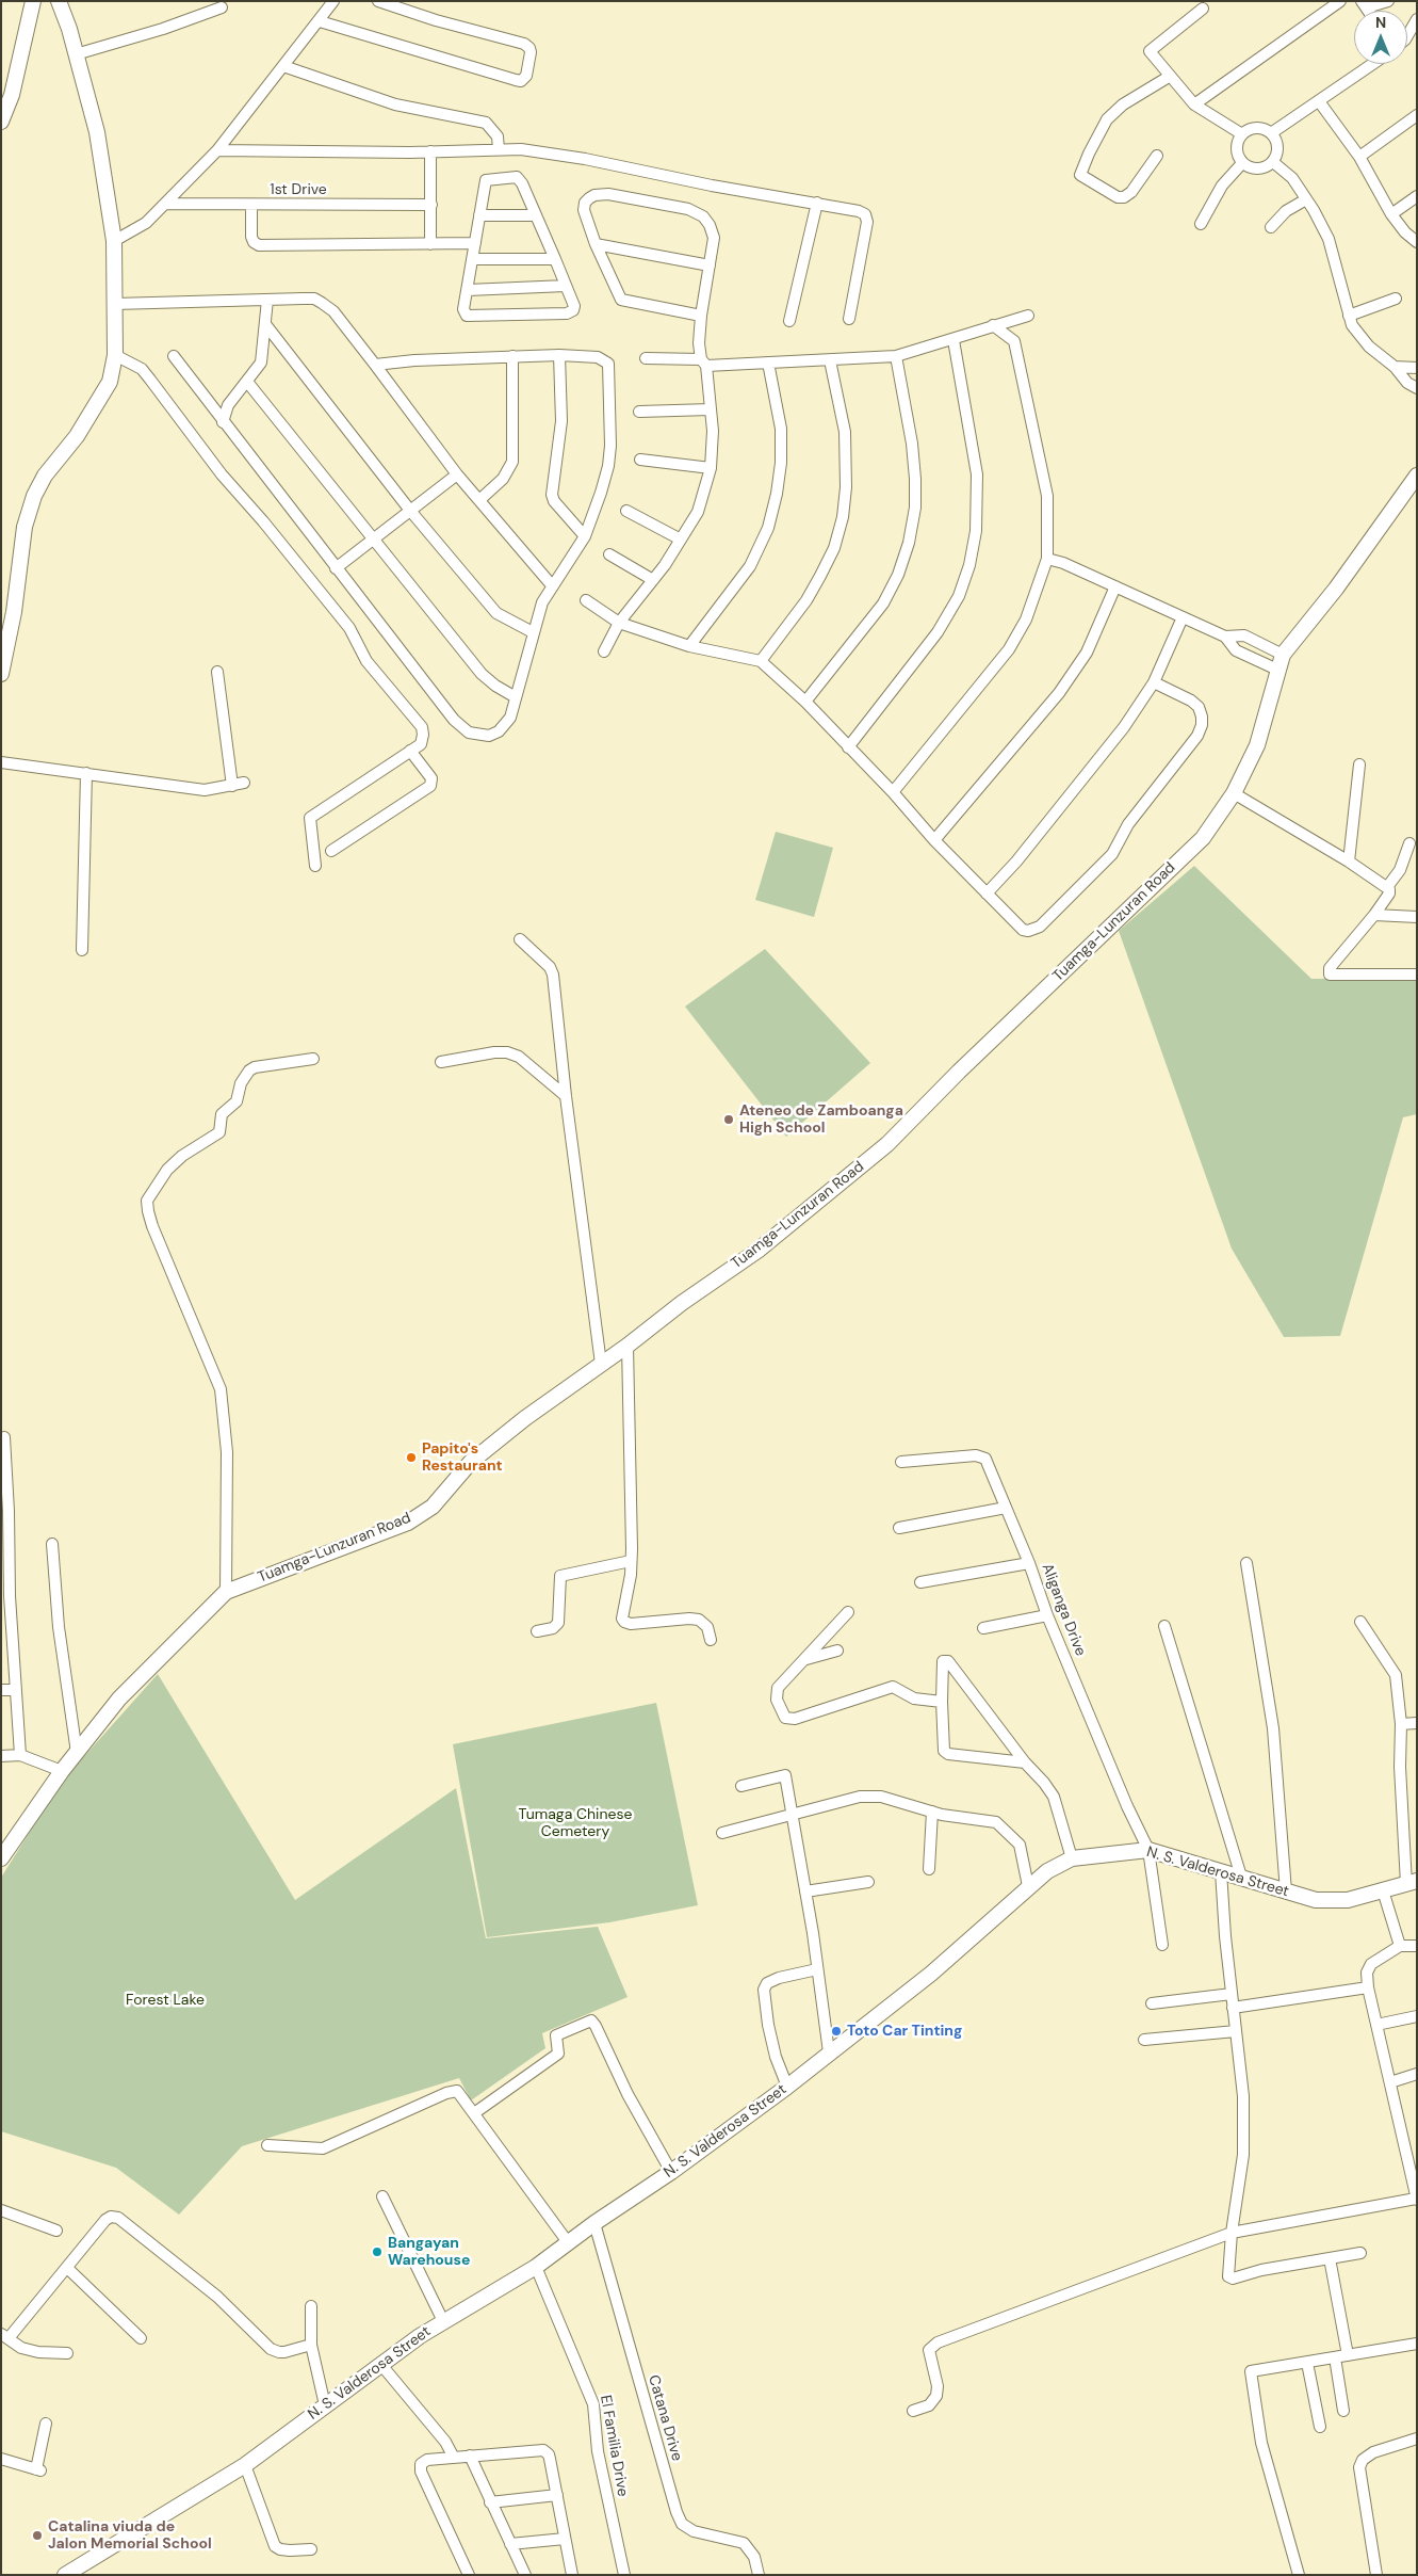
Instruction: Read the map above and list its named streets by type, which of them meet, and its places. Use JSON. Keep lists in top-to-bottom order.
{
  "streets": {
    "street": [
      "1st Drive",
      "Tuamga-Lunzuran Road",
      "Aliganga Drive",
      "N. S. Valderosa Street",
      "Catana Drive",
      "El Familia Drive"
    ]
  },
  "crossings": [
    ["Aliganga Drive", "N. S. Valderosa Street"],
    ["N. S. Valderosa Street", "Catana Drive"],
    ["N. S. Valderosa Street", "El Familia Drive"]
  ],
  "parks": ["Tumaga Chinese Cemetery", "Forest Lake"],
  "places": [
    "Ateneo de Zamboanga High School",
    "Papito's Restaurant",
    "Toto Car Tinting",
    "Bangayan Warehouse",
    "Catalina viuda de Jalon Memorial School"
  ],
  "north": "top"
}
